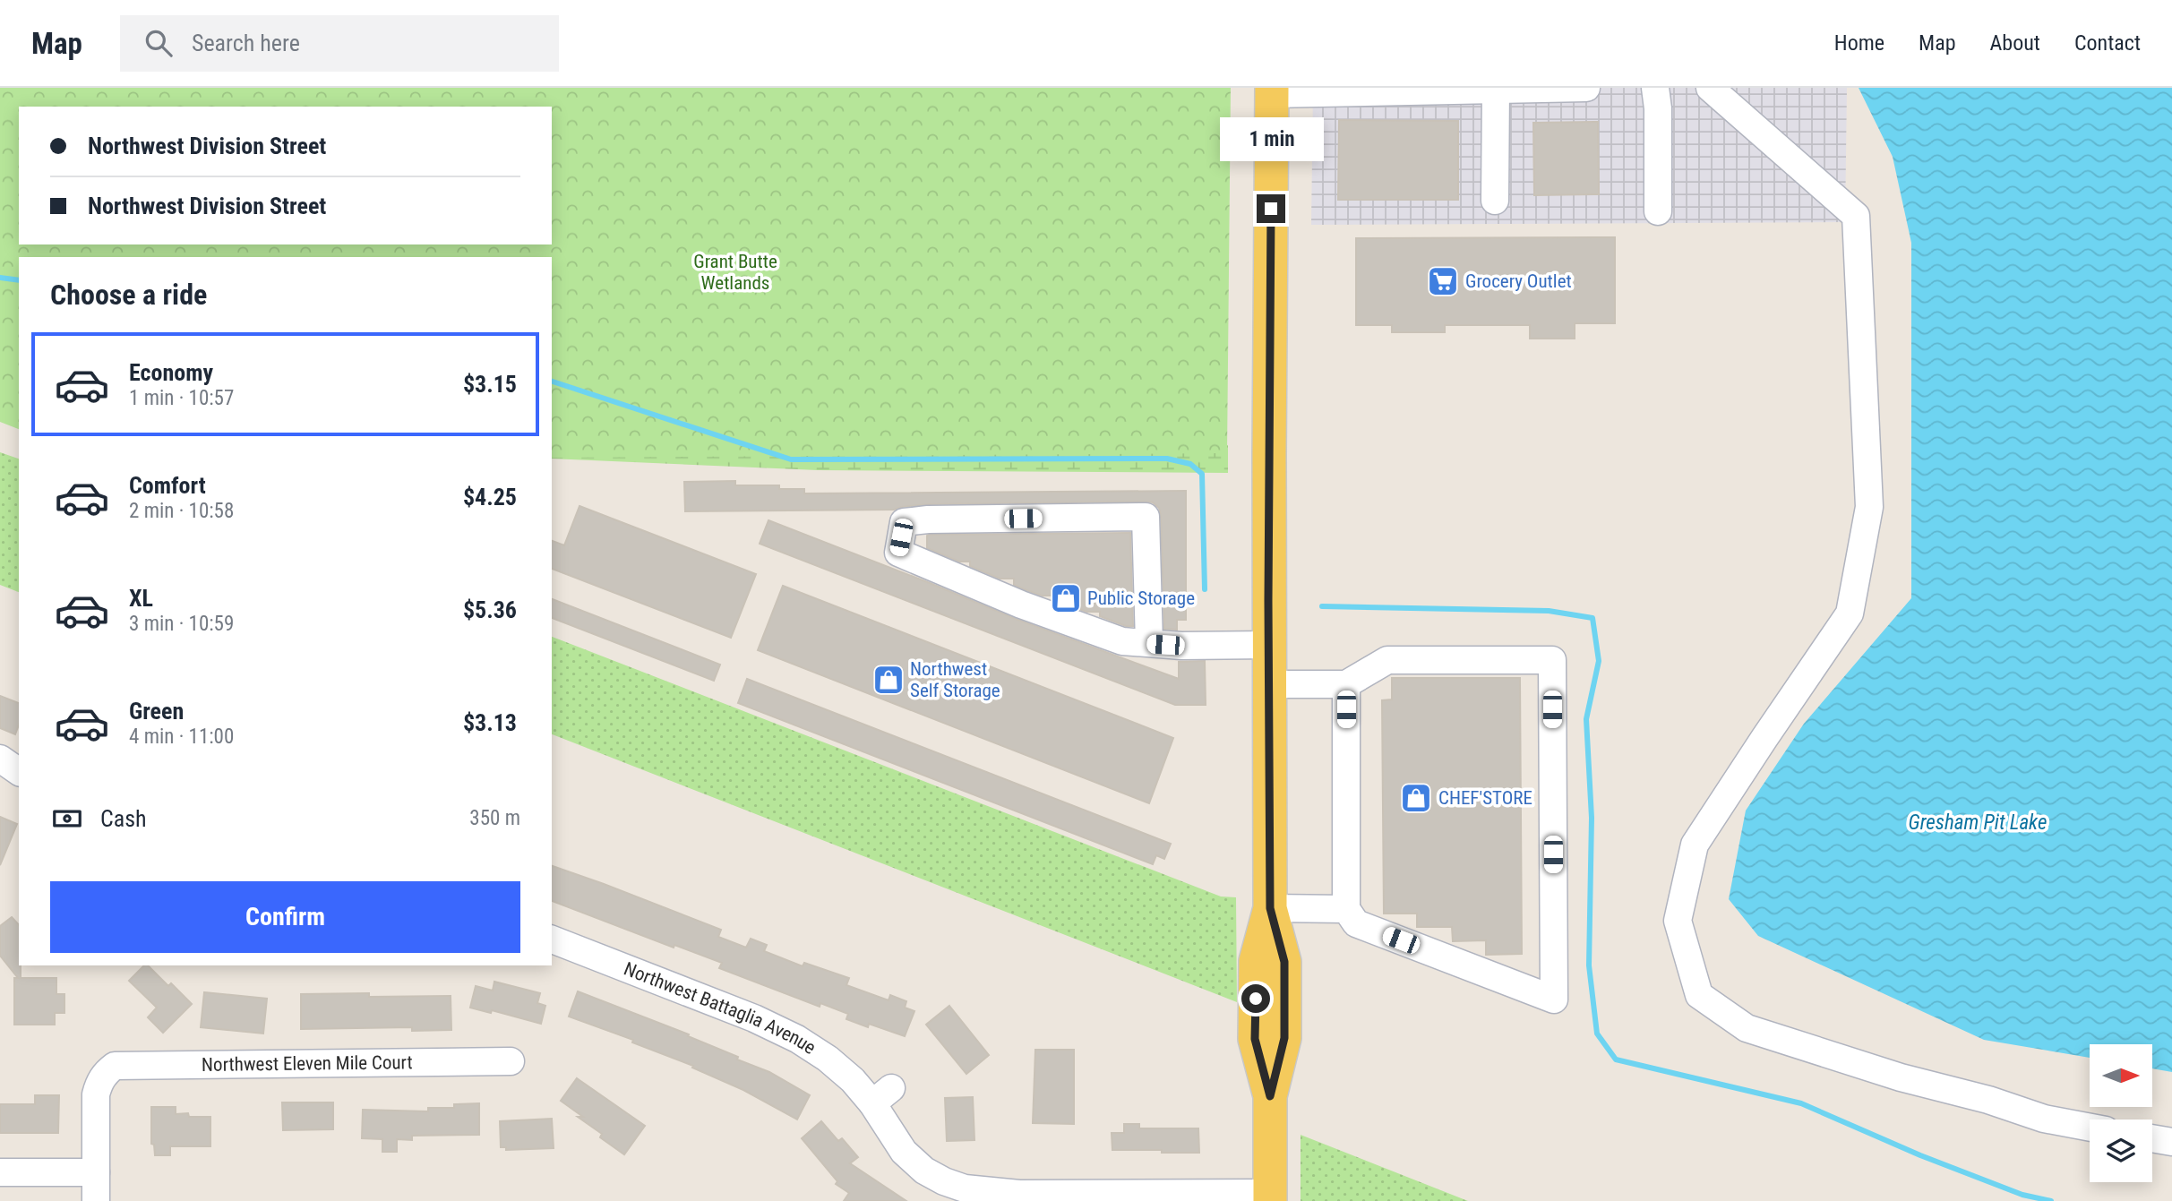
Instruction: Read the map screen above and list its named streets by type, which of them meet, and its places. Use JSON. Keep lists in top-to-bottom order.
{
  "streets": {
    "street": ["Northwest Battaglia Avenue", "Northwest Eleven Mile Court"]
  },
  "water": ["Gresham Pit Lake"],
  "parks": ["Grant Butte Wetlands"],
  "places": {
    "supermarket": ["Grocery Outlet"],
    "shop": ["Public Storage", "Northwest Self Storage", "CHEF'STORE"]
  },
  "north": "right",
  "page": {
    "header": "Map",
    "search": "Search here",
    "nav": [
      "Home",
      "Map",
      "About",
      "Contact"
    ],
    "banner": ["Northwest Division Street", "Northwest Division Street"],
    "bubble": "1 min",
    "heading": "Choose a ride",
    "list": [
      {
        "name": "Economy",
        "note": "1 min · 10:57",
        "value": "$3.15"
      },
      {
        "name": "Comfort",
        "note": "2 min · 10:58",
        "value": "$4.25"
      },
      {
        "name": "XL",
        "note": "3 min · 10:59",
        "value": "$5.36"
      },
      {
        "name": "Green",
        "note": "4 min · 11:00",
        "value": "$3.13"
      }
    ],
    "pay": ["Cash", "350 m"],
    "buttons": "Confirm"
  }
}
